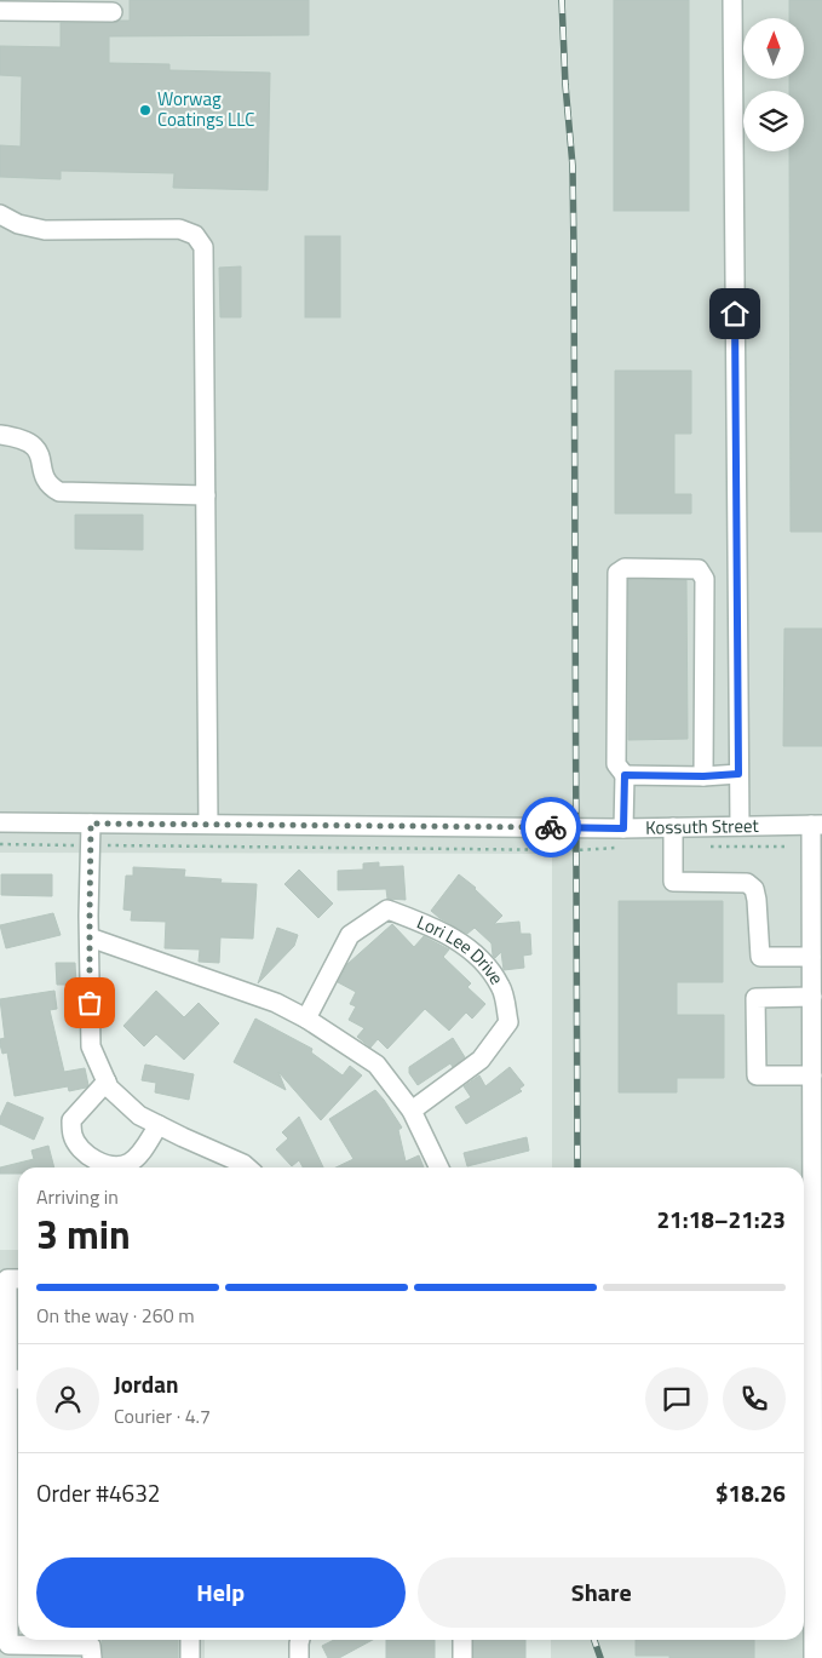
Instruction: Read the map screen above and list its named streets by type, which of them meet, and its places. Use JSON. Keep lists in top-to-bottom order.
{
  "streets": {
    "street": ["Kossuth Street", "Lori Lee Drive"]
  },
  "places": ["Worwag Coatings LLC"],
  "north": "top",
  "page": {
    "heading": ["3 min", "Arriving in", "21:18–21:23"],
    "panel": [
      "Jordan",
      "Courier · 4.7",
      "Order #4632",
      "$18.26"
    ],
    "bar": "On the way · 260 m",
    "buttons": ["Help", "Share"]
  }
}
